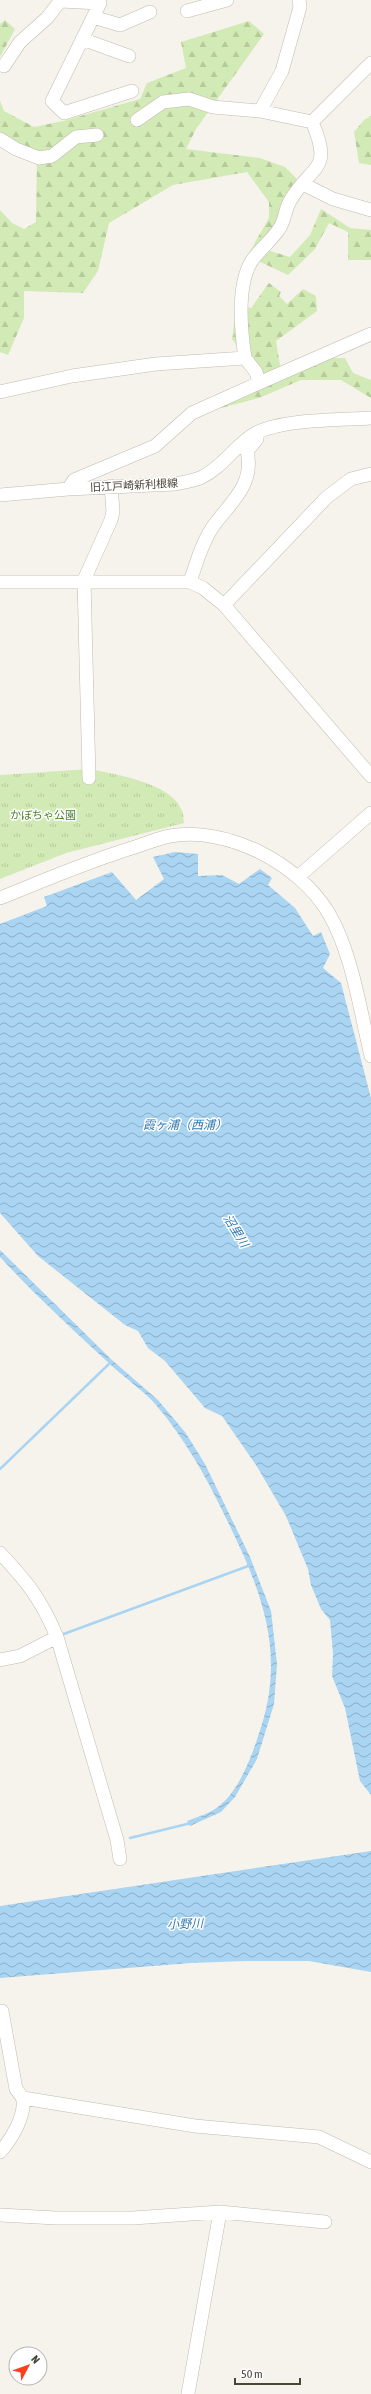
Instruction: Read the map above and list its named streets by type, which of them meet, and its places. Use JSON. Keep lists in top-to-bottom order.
{
  "streets": {
    "street": ["旧江戸崎新利根線"]
  },
  "water": ["霞ヶ浦（西浦）", "沼里川", "小野川"],
  "parks": ["かぼちゃ公園"],
  "scale_bar": "50 m",
  "north": "top right"
}
